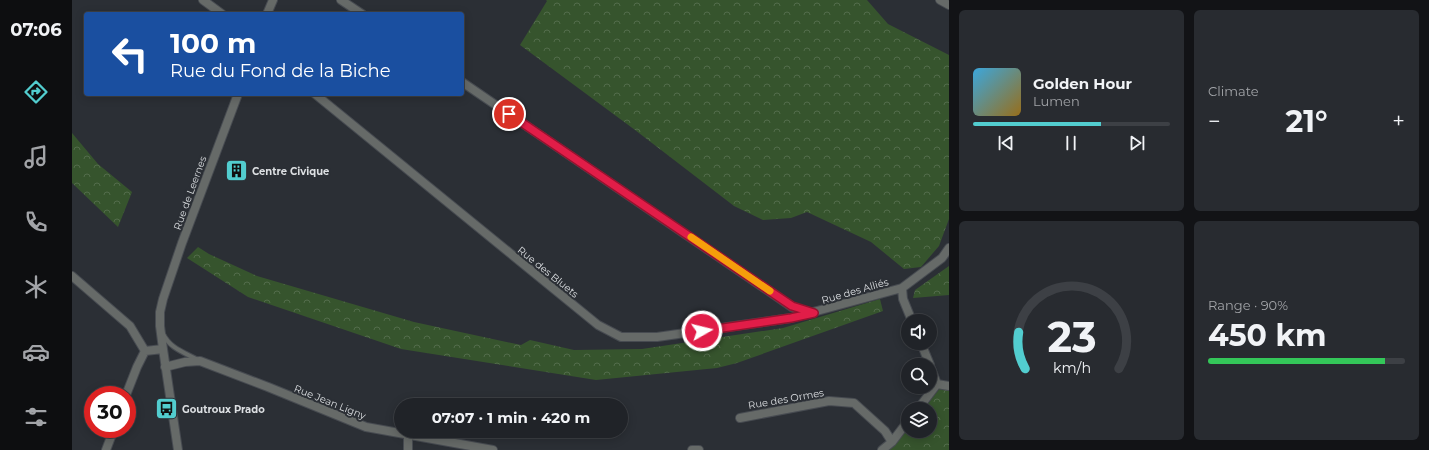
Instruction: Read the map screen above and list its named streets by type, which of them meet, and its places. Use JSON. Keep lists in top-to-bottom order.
{
  "streets": {
    "street": [
      "Rue de Leernes",
      "Rue des Bluets",
      "Rue des Alliés",
      "Rue des Ormes",
      "Rue Jean Ligny"
    ]
  },
  "crossings": [
    ["Rue de Leernes", "Rue Jean Ligny"],
    ["Rue des Bluets", "Rue des Alliés"]
  ],
  "places": {
    "building": ["Centre Civique"],
    "bus stop": ["Goutroux Prado"]
  },
  "page": {
    "tabs": "07:06",
    "tile": [
      "Climate",
      ["Range · 90%", "450 km"]
    ],
    "turn": ["100 m", "Rue du Fond de la Biche"],
    "song": ["Golden Hour", "Lumen"],
    "heat": ["−", "21°", "+"],
    "limit": "30",
    "trip": "07:07 · 1 min · 420 m",
    "gauge": ["23", "km/h"]
  }
}
